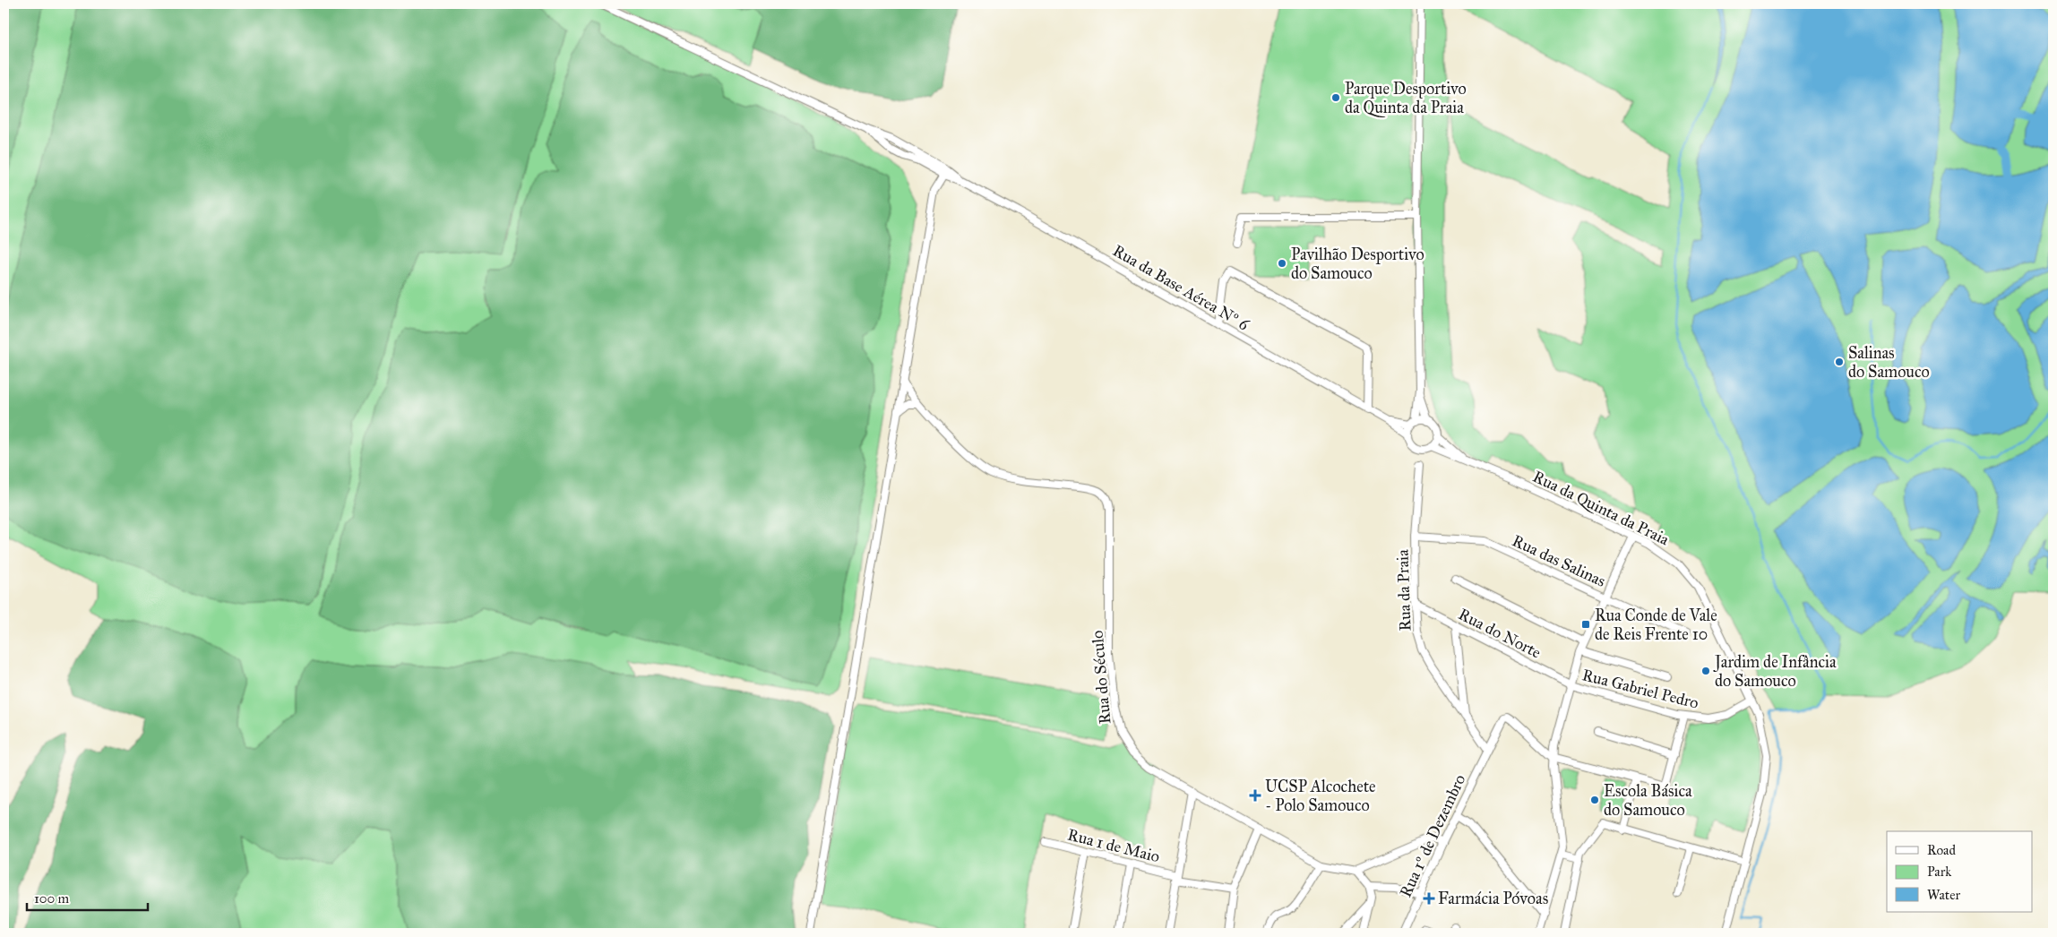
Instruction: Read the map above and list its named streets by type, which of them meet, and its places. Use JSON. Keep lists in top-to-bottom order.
{
  "streets": {
    "street": [
      "Rua da Base Aérea Nº 6",
      "Rua da Quinta da Praia",
      "Rua das Salinas",
      "Rua da Praia",
      "Rua do Norte",
      "Rua do Século",
      "Rua Gabriel Pedro",
      "Rua 1º de Dezembro",
      "Rua 1 de Maio"
    ]
  },
  "crossings": [
    ["Rua da Quinta da Praia", "Rua Gabriel Pedro"],
    ["Rua das Salinas", "Rua da Praia"],
    ["Rua da Praia", "Rua do Norte"],
    ["Rua da Praia", "Rua 1º de Dezembro"],
    ["Rua do Norte", "Rua Gabriel Pedro"]
  ],
  "places": {
    "other": [
      "Parque Desportivo da Quinta da Praia",
      "Pavilhão Desportivo do Samouco",
      "Salinas do Samouco",
      "Jardim de Infância do Samouco",
      "Escola Básica do Samouco"
    ],
    "transit": ["Rua Conde de Vale de Reis Frente 10"],
    "health": ["UCSP Alcochete - Polo Samouco", "Farmácia Póvoas"]
  },
  "legend": ["Road", "Park", "Water"],
  "scale_bar": "100 m"
}
